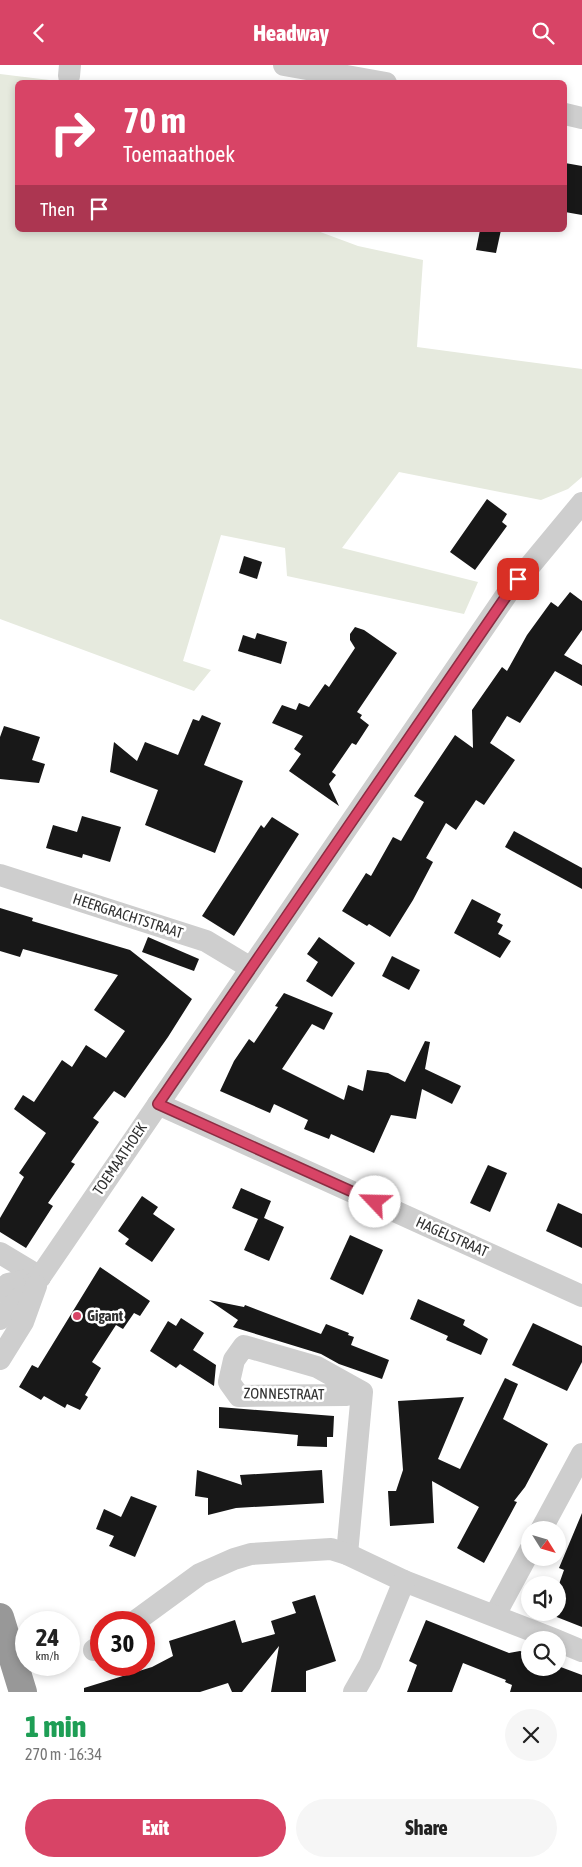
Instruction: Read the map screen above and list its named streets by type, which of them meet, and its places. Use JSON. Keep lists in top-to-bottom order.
{
  "streets": {
    "street": [
      "HEERGRACHTSTRAAT",
      "TOEMAATHOEK",
      "HAGELSTRAAT",
      "ZONNESTRAAT"
    ]
  },
  "crossings": [
    ["HEERGRACHTSTRAAT", "TOEMAATHOEK"],
    ["TOEMAATHOEK", "HAGELSTRAAT"]
  ],
  "places": ["Gigant"],
  "north": "bottom right",
  "page": {
    "header": "Headway",
    "turn": ["70 m", "Toemaathoek"],
    "then": "Then",
    "speed": "24 km/h",
    "limit": "30",
    "heading": ["1 min", "270 m · 16:34"],
    "buttons": ["Exit", "Share"]
  }
}
